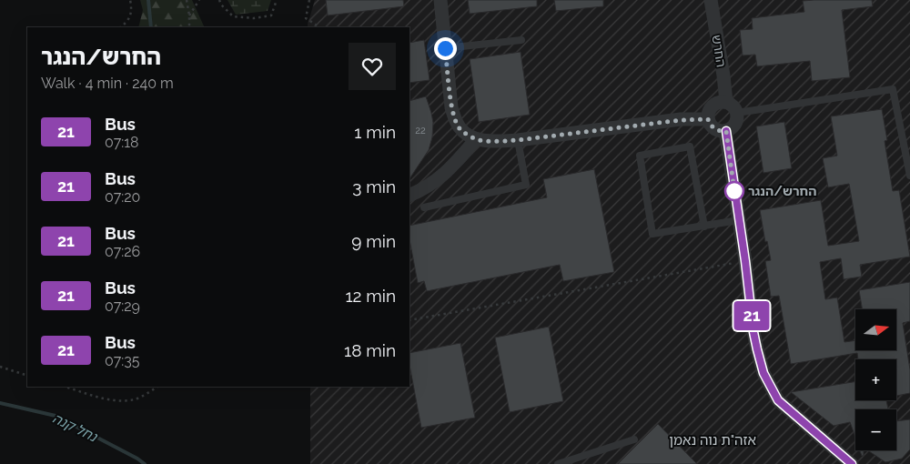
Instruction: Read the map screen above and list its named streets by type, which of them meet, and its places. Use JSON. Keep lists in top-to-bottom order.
{
  "streets": {
    "street": ["החרש"]
  },
  "districts": ["אזה\"ת נוה נאמן"],
  "water": ["נחל קנה"],
  "places": ["החרש/הנגר"],
  "lines": ["bus line 21"],
  "house_numbers": ["22"],
  "north": "right",
  "page": {
    "on_map": "21",
    "heading": ["החרש/הנגר", "Walk · 4 min · 240 m"],
    "list": [
      {
        "mark": "21",
        "name": "Bus",
        "note": "07:18",
        "value": "1 min"
      },
      {
        "mark": "21",
        "name": "Bus",
        "note": "07:20",
        "value": "3 min"
      },
      {
        "mark": "21",
        "name": "Bus",
        "note": "07:26",
        "value": "9 min"
      },
      {
        "mark": "21",
        "name": "Bus",
        "note": "07:29",
        "value": "12 min"
      },
      {
        "mark": "21",
        "name": "Bus",
        "note": "07:35",
        "value": "18 min"
      }
    ],
    "map_buttons": ["+", "−"]
  }
}
